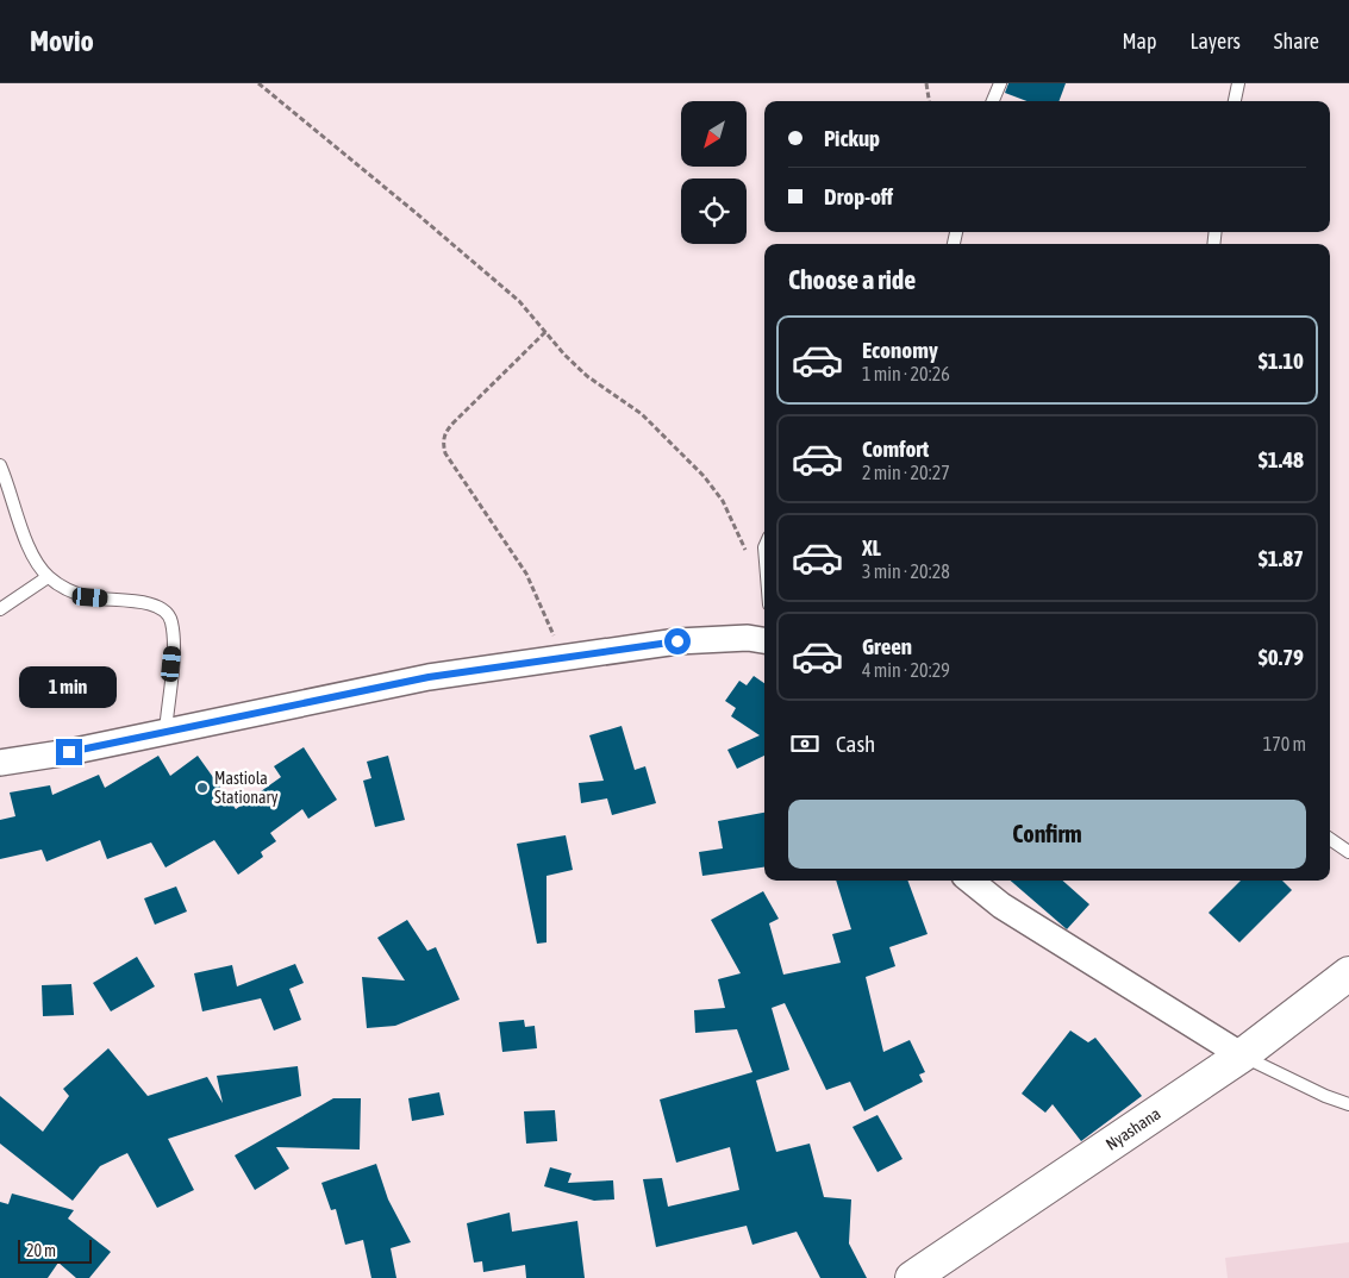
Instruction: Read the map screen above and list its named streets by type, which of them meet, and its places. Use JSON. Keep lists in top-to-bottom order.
{
  "streets": {
    "street": ["Nyashana"]
  },
  "places": ["Mastiola Stationary"],
  "scale_bar": "20 m",
  "north": "bottom left",
  "page": {
    "header": "Movio",
    "nav": ["Map", "Layers", "Share"],
    "banner": ["Pickup", "Drop-off"],
    "heading": "Choose a ride",
    "list": [
      {
        "name": "Economy",
        "note": "1 min · 20:26",
        "value": "$1.10"
      },
      {
        "name": "Comfort",
        "note": "2 min · 20:27",
        "value": "$1.48"
      },
      {
        "name": "XL",
        "note": "3 min · 20:28",
        "value": "$1.87"
      },
      {
        "name": "Green",
        "note": "4 min · 20:29",
        "value": "$0.79"
      }
    ],
    "bubble": "1 min",
    "pay": ["Cash", "170 m"],
    "buttons": "Confirm",
    "scale": "20 m"
  }
}
